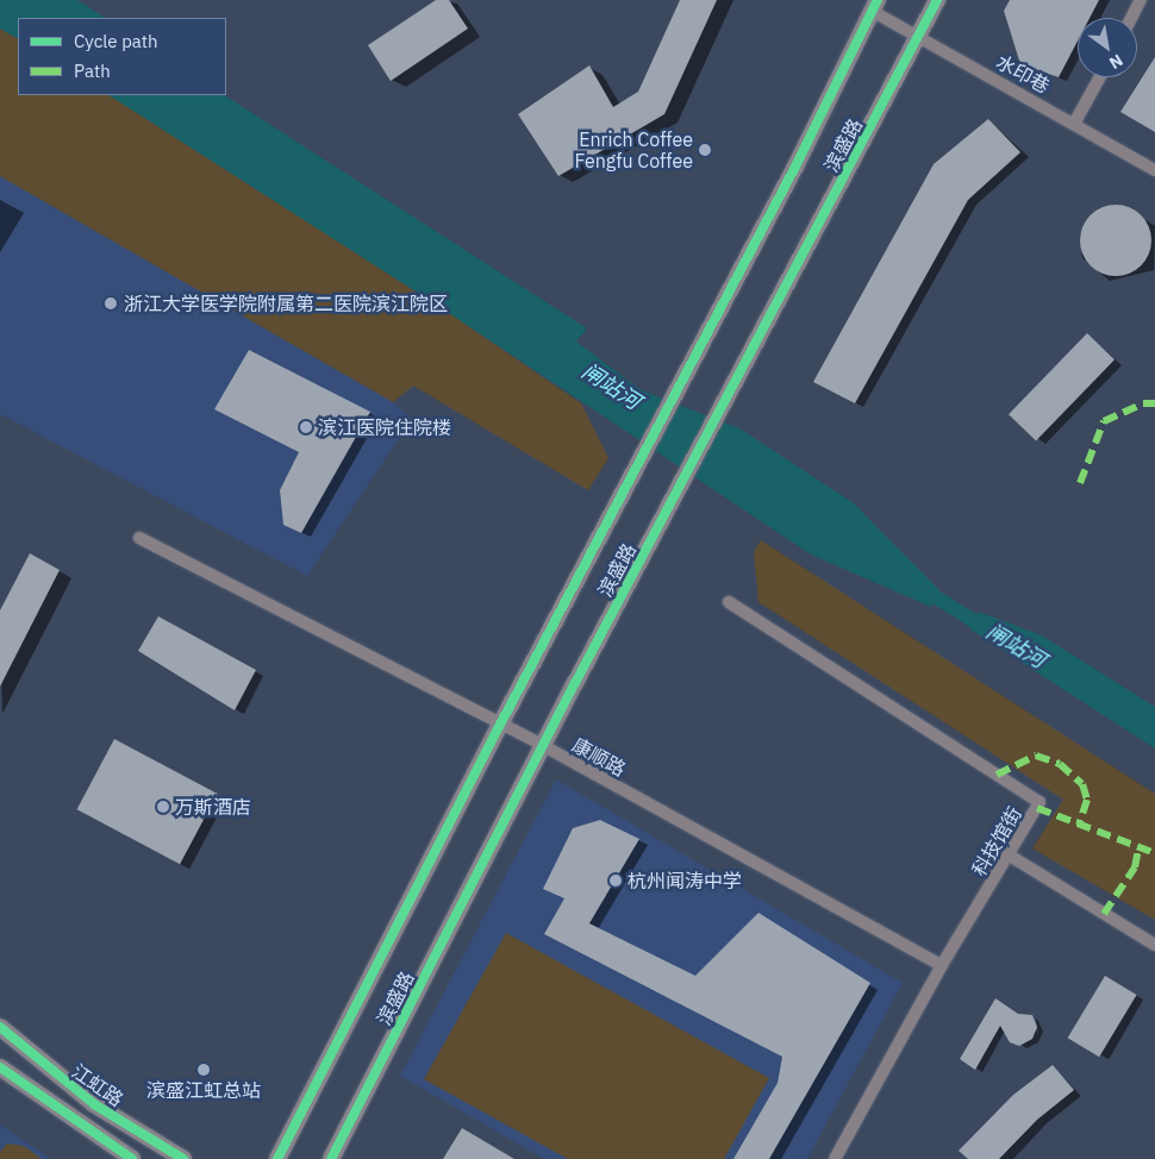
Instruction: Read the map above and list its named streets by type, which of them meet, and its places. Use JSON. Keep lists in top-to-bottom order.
{
  "streets": {
    "main road": ["滨盛路", "江虹路"],
    "street": ["水印巷", "康顺路", "科技馆街"]
  },
  "crossings": [
    ["水印巷", "滨盛路"],
    ["滨盛路", "康顺路"],
    ["康顺路", "科技馆街"]
  ],
  "water": ["闸站河"],
  "places": [
    "Enrich Coffee Fengfu Coffee",
    "浙江大学医学院附属第二医院滨江院区",
    "滨江医院住院楼",
    "万斯酒店",
    "杭州闻涛中学",
    "滨盛江虹总站"
  ],
  "legend": ["Cycle path", "Path"],
  "north": "bottom right"
}
